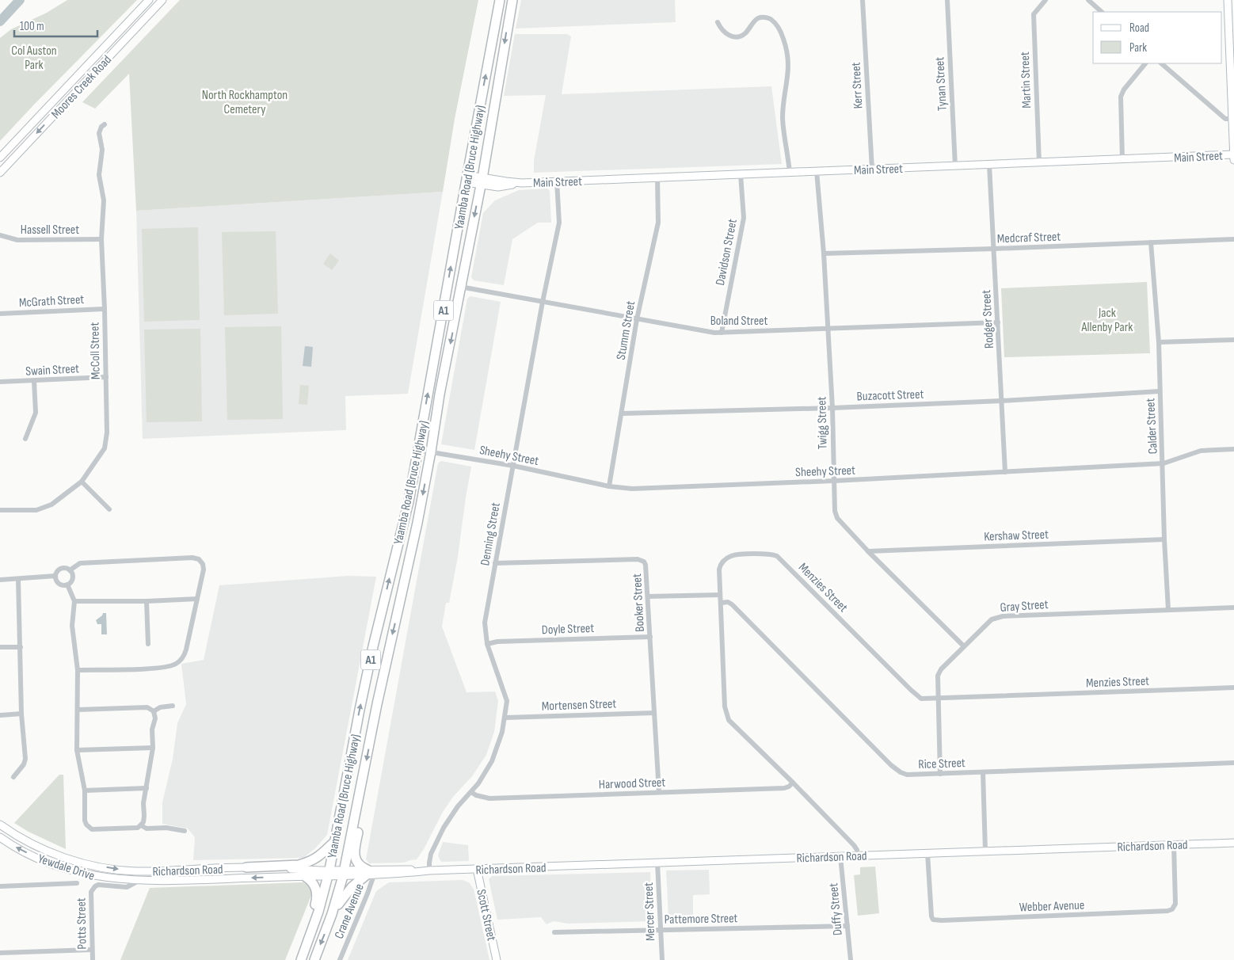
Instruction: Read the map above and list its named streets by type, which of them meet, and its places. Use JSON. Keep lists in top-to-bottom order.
{
  "streets": {
    "highway": ["Yaamba Road (Bruce Highway)", "A1"],
    "main road": [
      "Moores Creek Road",
      "Main Street",
      "Richardson Road",
      "Yewdale Drive",
      "Scott Street"
    ],
    "street": [
      "Martin Street",
      "Tynan Street",
      "Kerr Street",
      "Hassell Street",
      "Medcraf Street",
      "Davidson Street",
      "McGrath Street",
      "Rodger Street",
      "Boland Street",
      "Stumm Street",
      "McColl Street",
      "Swain Street",
      "Buzacott Street",
      "Twigg Street",
      "Calder Street",
      "Sheehy Street",
      "Denning Street",
      "Kershaw Street",
      "Menzies Street",
      "Booker Street",
      "Gray Street",
      "Doyle Street",
      "Mortensen Street",
      "Rice Street",
      "Harwood Street",
      "Webber Avenue",
      "Duffy Street",
      "Crane Avenue",
      "Mercer Street",
      "Pattemore Street",
      "Potts Street"
    ]
  },
  "crossings": [
    ["Martin Street", "Main Street"],
    ["Tynan Street", "Main Street"],
    ["Kerr Street", "Main Street"],
    ["Main Street", "Yaamba Road (Bruce Highway)"],
    ["Main Street", "Davidson Street"],
    ["Main Street", "Rodger Street"],
    ["Main Street", "Stumm Street"],
    ["Main Street", "Twigg Street"],
    ["Main Street", "Denning Street"],
    ["Yaamba Road (Bruce Highway)", "Boland Street"],
    ["Yaamba Road (Bruce Highway)", "Sheehy Street"],
    ["Yaamba Road (Bruce Highway)", "Richardson Road"],
    ["Hassell Street", "McColl Street"],
    ["Medcraf Street", "Rodger Street"],
    ["Medcraf Street", "Twigg Street"],
    ["Medcraf Street", "Calder Street"],
    ["Davidson Street", "Boland Street"],
    ["McGrath Street", "McColl Street"],
    ["Rodger Street", "Boland Street"],
    ["Rodger Street", "Buzacott Street"],
    ["Rodger Street", "Sheehy Street"],
    ["Boland Street", "Stumm Street"],
    ["Boland Street", "Twigg Street"],
    ["Boland Street", "Denning Street"],
    ["Stumm Street", "Buzacott Street"],
    ["Stumm Street", "Sheehy Street"],
    ["McColl Street", "Swain Street"],
    ["Buzacott Street", "Twigg Street"],
    ["Buzacott Street", "Calder Street"],
    ["Twigg Street", "Sheehy Street"],
    ["Twigg Street", "Kershaw Street"],
    ["Twigg Street", "Gray Street"],
    ["Calder Street", "Sheehy Street"],
    ["Calder Street", "Kershaw Street"],
    ["Calder Street", "Gray Street"],
    ["Sheehy Street", "Denning Street"],
    ["Denning Street", "Booker Street"],
    ["Denning Street", "Doyle Street"],
    ["Denning Street", "Mortensen Street"],
    ["Denning Street", "Harwood Street"],
    ["Denning Street", "Richardson Road"],
    ["Menzies Street", "Gray Street"],
    ["Menzies Street", "Rice Street"],
    ["Menzies Street", "Harwood Street"],
    ["Menzies Street", "Richardson Road"],
    ["Booker Street", "Doyle Street"],
    ["Booker Street", "Mortensen Street"],
    ["Booker Street", "Harwood Street"],
    ["Gray Street", "Rice Street"],
    ["Richardson Road", "Yewdale Drive"],
    ["Richardson Road", "Webber Avenue"],
    ["Richardson Road", "Duffy Street"],
    ["Richardson Road", "Crane Avenue"],
    ["Richardson Road", "Mercer Street"],
    ["Richardson Road", "Scott Street"],
    ["Richardson Road", "Potts Street"],
    ["Yewdale Drive", "Potts Street"],
    ["Duffy Street", "Pattemore Street"],
    ["Mercer Street", "Pattemore Street"]
  ],
  "parks": ["Col Auston Park", "North Rockhampton Cemetery", "Jack Allenby Park"],
  "legend": ["Road", "Park"],
  "scale_bar": "100 m"
}
